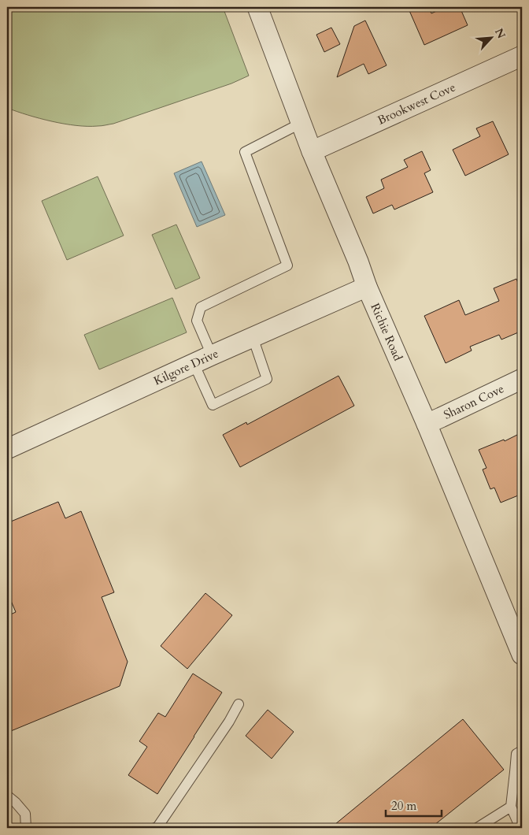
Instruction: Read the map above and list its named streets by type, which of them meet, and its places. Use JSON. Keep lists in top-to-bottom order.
{
  "streets": {
    "street": [
      "Brookwest Cove",
      "Richie Road",
      "Kilgore Drive",
      "Sharon Cove"
    ]
  },
  "crossings": [
    ["Brookwest Cove", "Richie Road"],
    ["Richie Road", "Kilgore Drive"],
    ["Richie Road", "Sharon Cove"]
  ],
  "scale_bar": "20 m",
  "north": "top right"
}
